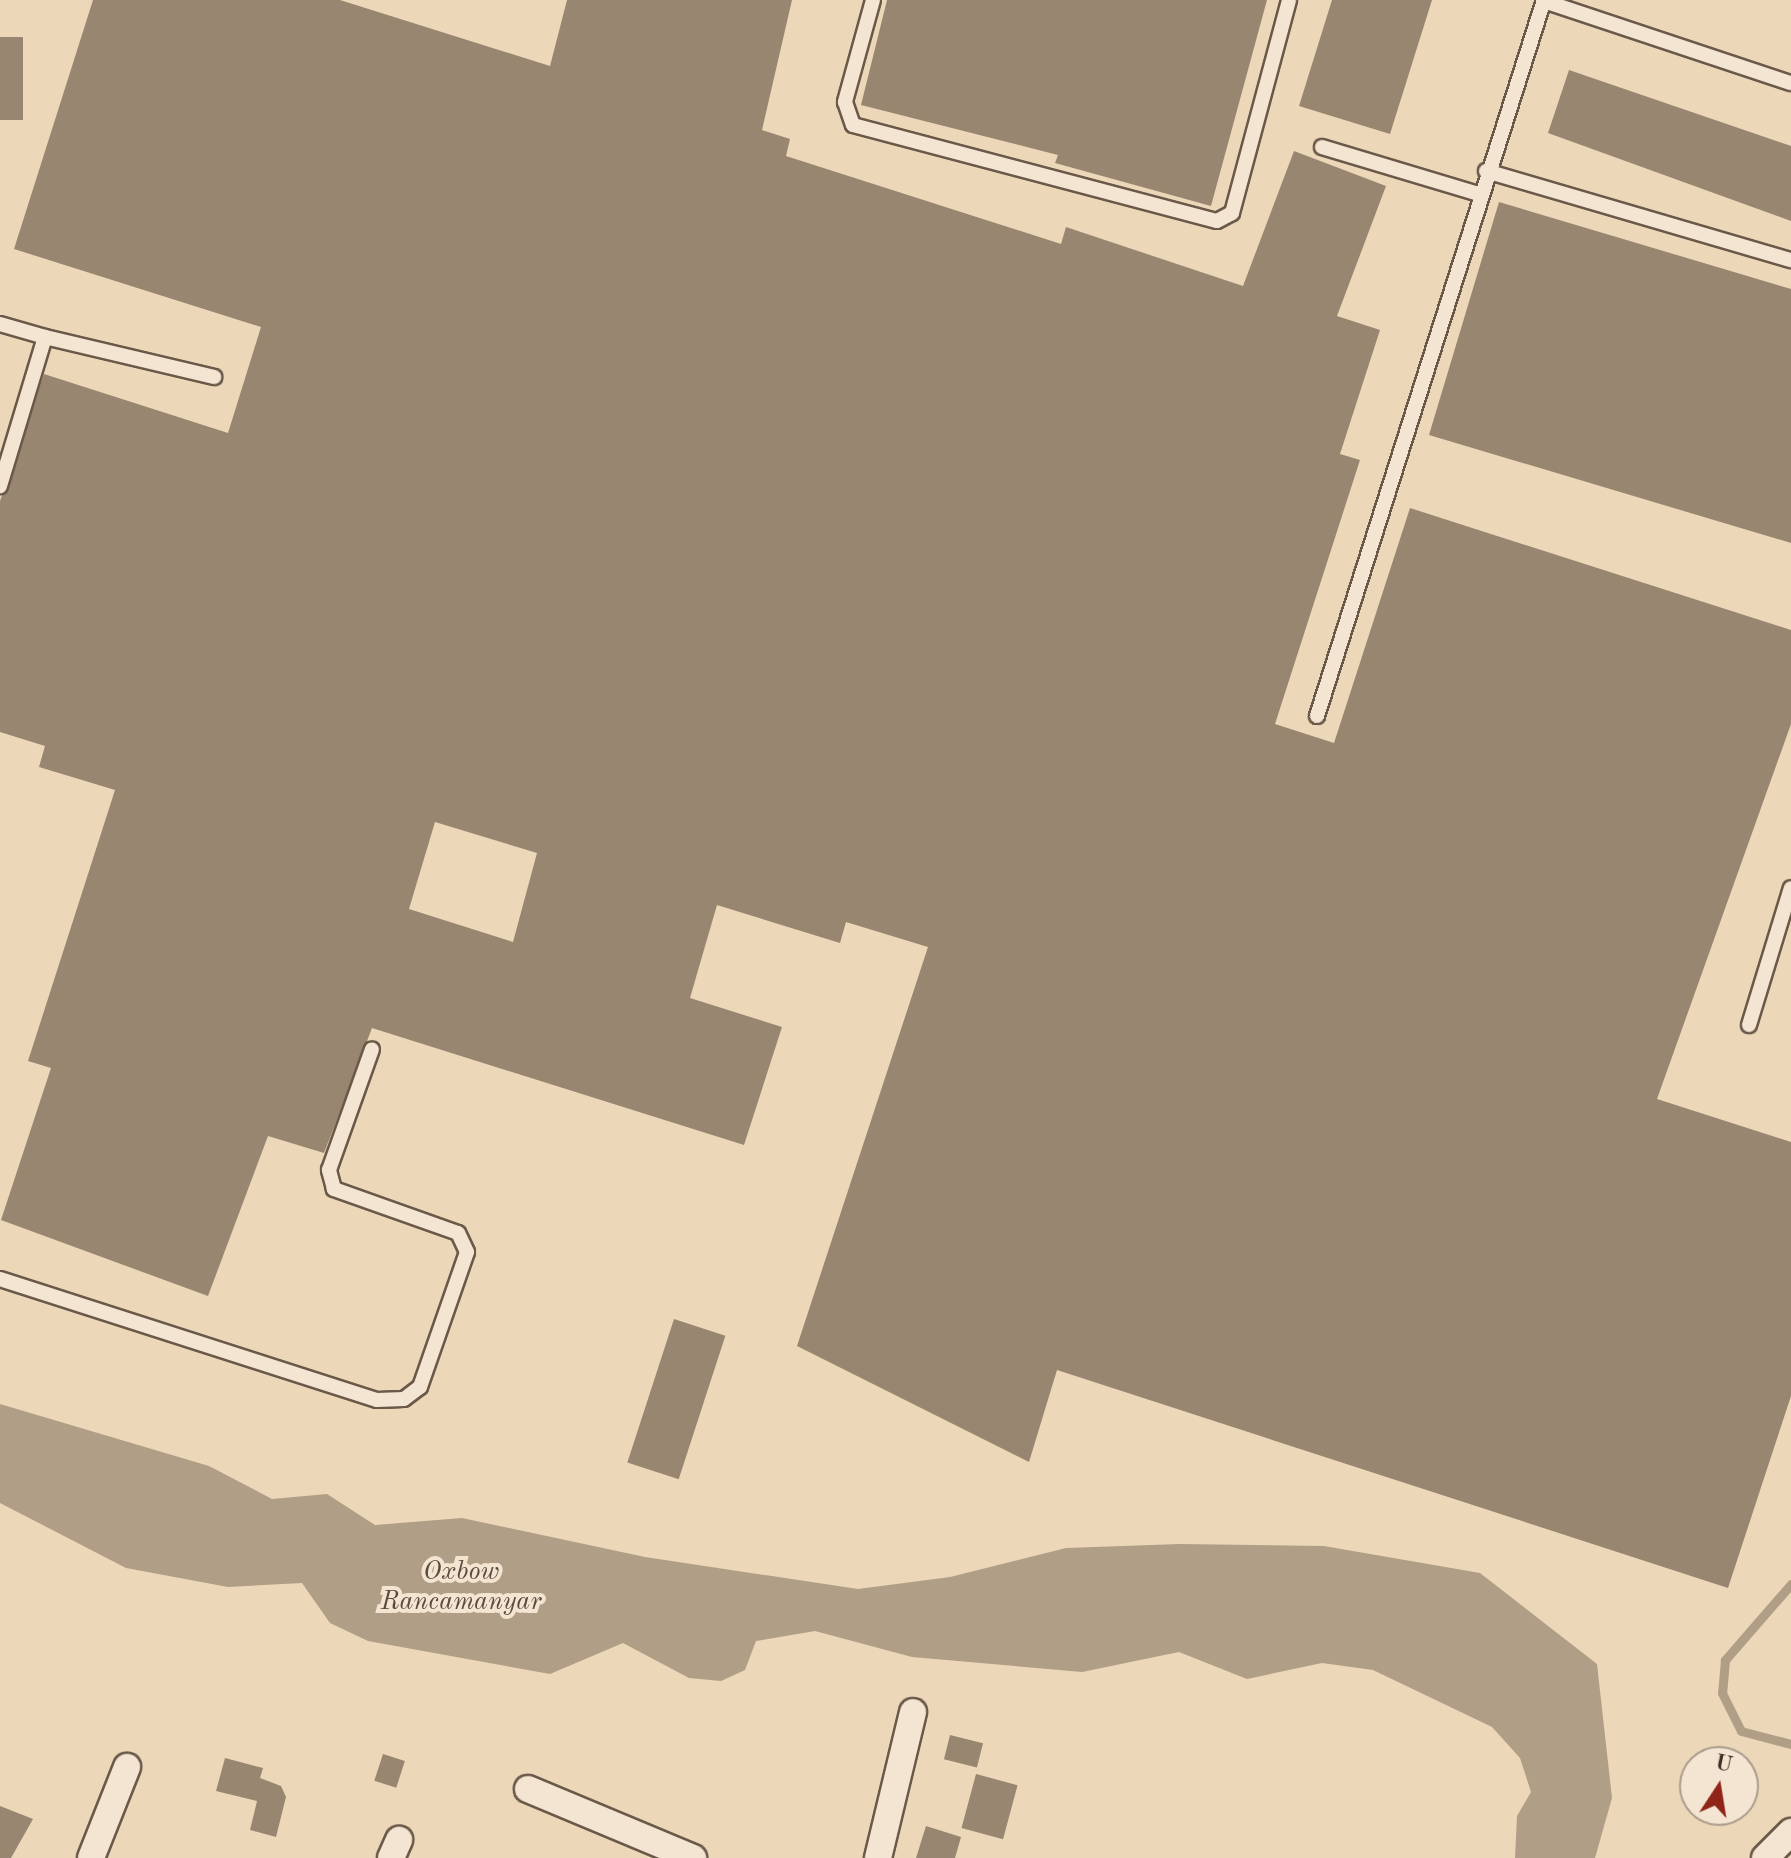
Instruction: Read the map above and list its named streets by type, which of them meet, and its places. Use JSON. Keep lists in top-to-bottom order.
{
  "water": ["Oxbow Rancamanyar"],
  "north": "top"
}
